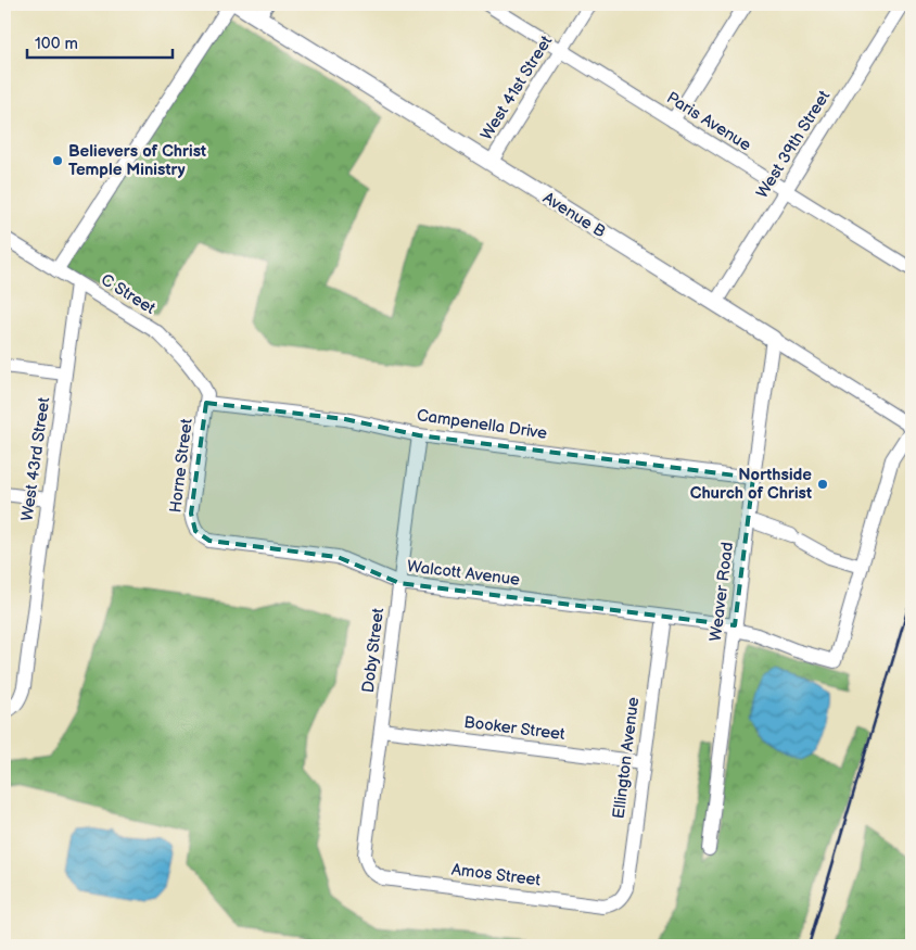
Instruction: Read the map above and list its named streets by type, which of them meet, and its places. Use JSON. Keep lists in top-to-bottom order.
{
  "streets": {
    "main road": ["Avenue B"],
    "street": [
      "West 41st Street",
      "Paris Avenue",
      "West 39th Street",
      "C Street",
      "Campenella Drive",
      "West 43rd Street",
      "Horne Street",
      "Walcott Avenue",
      "Weaver Road",
      "Doby Street",
      "Booker Street",
      "Ellington Avenue",
      "Amos Street"
    ]
  },
  "crossings": [
    ["West 41st Street", "Paris Avenue"],
    ["West 41st Street", "Avenue B"],
    ["Paris Avenue", "West 39th Street"],
    ["West 39th Street", "Avenue B"],
    ["Avenue B", "Weaver Road"],
    ["C Street", "Campenella Drive"],
    ["C Street", "West 43rd Street"],
    ["C Street", "Horne Street"],
    ["Campenella Drive", "Horne Street"],
    ["Campenella Drive", "Weaver Road"],
    ["Campenella Drive", "Doby Street"],
    ["Horne Street", "Walcott Avenue"],
    ["Walcott Avenue", "Weaver Road"],
    ["Walcott Avenue", "Doby Street"],
    ["Walcott Avenue", "Ellington Avenue"],
    ["Doby Street", "Booker Street"],
    ["Doby Street", "Amos Street"],
    ["Booker Street", "Ellington Avenue"],
    ["Ellington Avenue", "Amos Street"]
  ],
  "places": ["Believers of Christ Temple Ministry", "Northside Church of Christ"],
  "scale_bar": "100 m"
}
